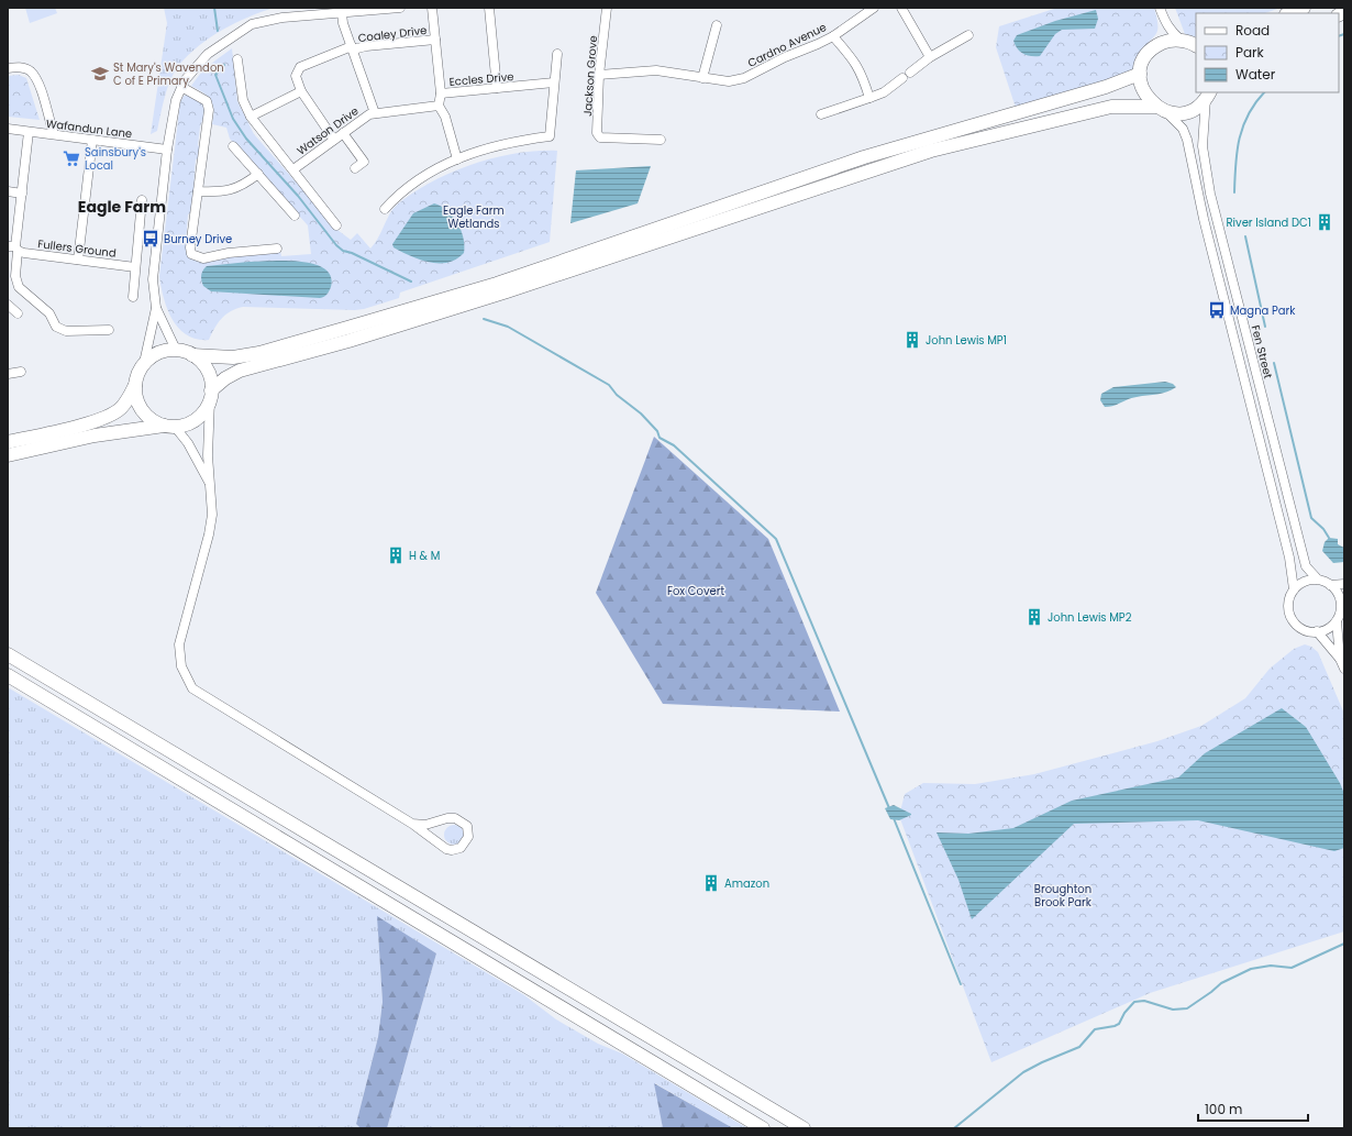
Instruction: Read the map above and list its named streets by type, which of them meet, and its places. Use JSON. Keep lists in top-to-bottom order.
{
  "streets": {
    "street": [
      "Coaley Drive",
      "Cardno Avenue",
      "Jackson Grove",
      "Eccles Drive",
      "Wafandun Lane",
      "Watson Drive",
      "Fullers Ground",
      "Fen Street"
    ]
  },
  "crossings": [
    ["Cardno Avenue", "Jackson Grove"]
  ],
  "districts": ["Eagle Farm"],
  "parks": ["Eagle Farm Wetlands", "Fox Covert", "Broughton Brook Park"],
  "places": {
    "school or university": ["St Mary's Wavendon C of E Primary"],
    "supermarket": ["Sainsbury's Local"],
    "building": [
      "River Island DC1",
      "John Lewis MP1",
      "H & M",
      "John Lewis MP2",
      "Amazon"
    ],
    "bus stop": ["Burney Drive", "Magna Park"]
  },
  "legend": ["Road", "Park", "Water"],
  "scale_bar": "100 m"
}
